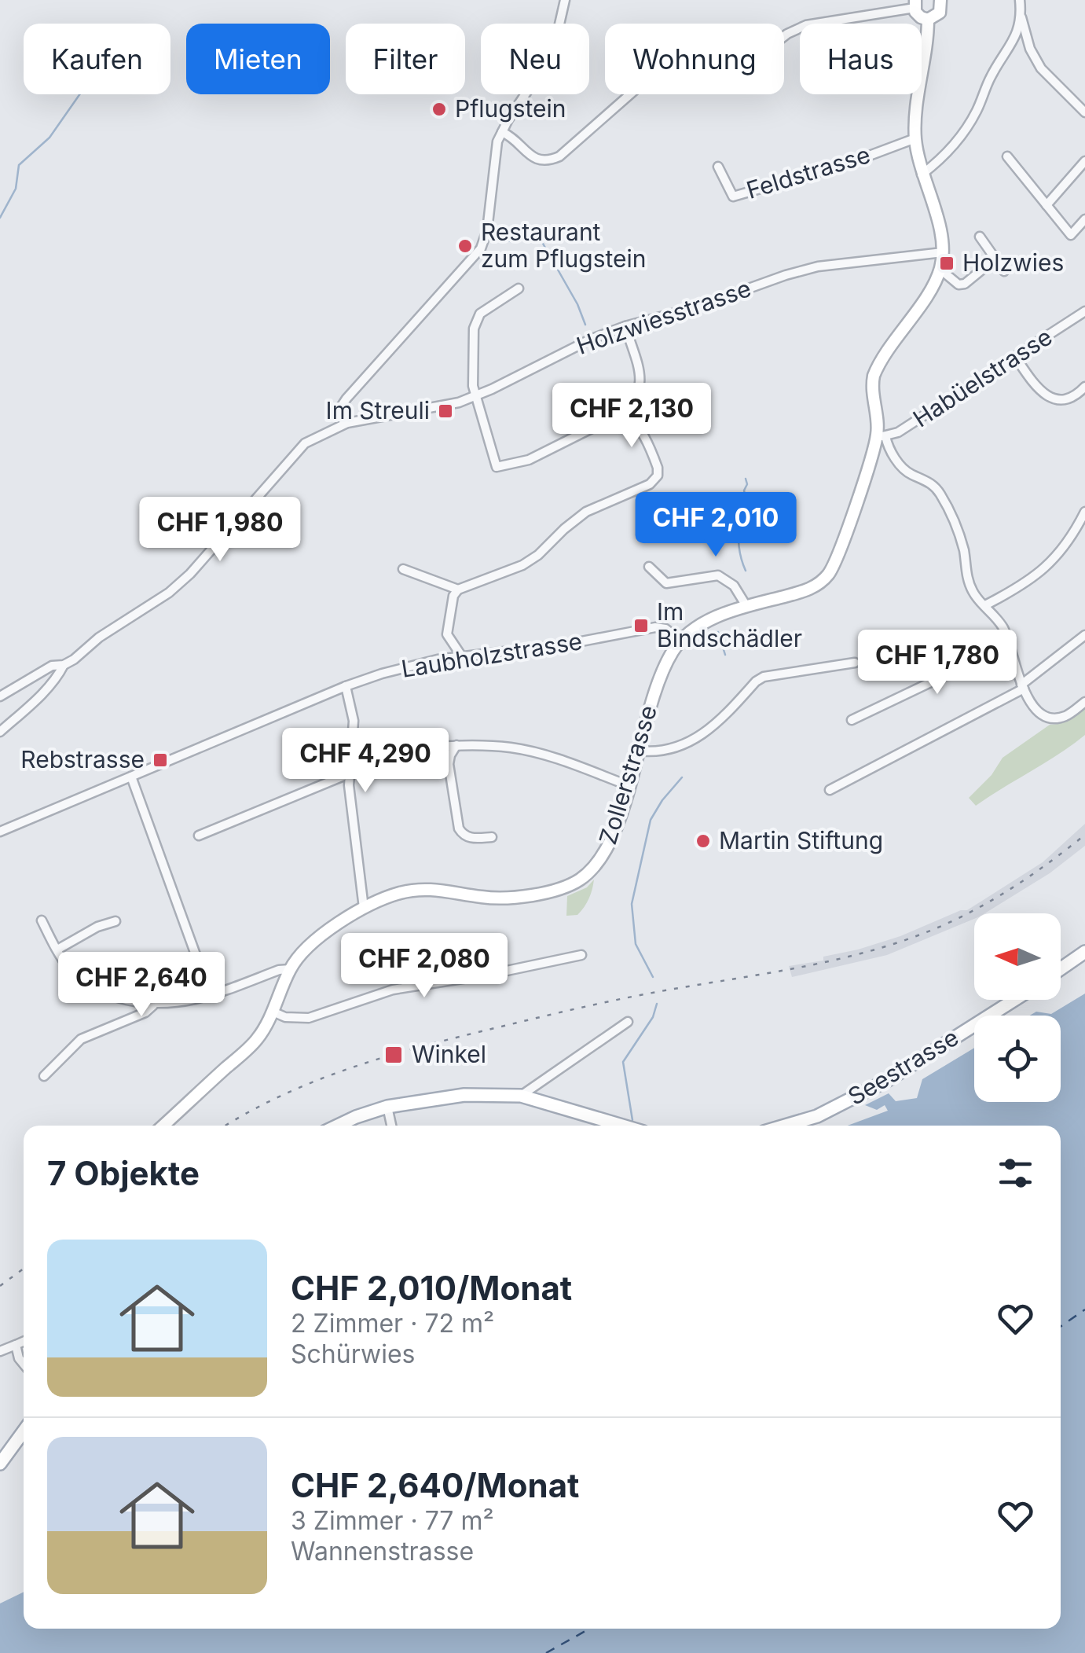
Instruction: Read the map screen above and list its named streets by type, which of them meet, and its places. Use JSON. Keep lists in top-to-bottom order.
{
  "streets": {
    "main road": ["Seestrasse"],
    "street": [
      "Feldstrasse",
      "Holzwiesstrasse",
      "Habüelstrasse",
      "Laubholzstrasse",
      "Zollerstrasse"
    ]
  },
  "crossings": [
    ["Habüelstrasse", "Zollerstrasse"],
    ["Laubholzstrasse", "Zollerstrasse"]
  ],
  "places": {
    "other": ["Pflugstein", "Restaurant zum Pflugstein", "Martin Stiftung"],
    "transit": [
      "Holzwies",
      "Im Streuli",
      "Im Bindschädler",
      "Rebstrasse",
      "Winkel"
    ]
  },
  "north": "left",
  "page": {
    "chip": [
      "Kaufen",
      "Mieten",
      "Filter",
      "Neu",
      "Wohnung",
      "Haus"
    ],
    "price": [
      "CHF 2,130",
      "CHF 2,010",
      "CHF 1,980",
      "CHF 1,780",
      "CHF 4,290",
      "CHF 2,080",
      "CHF 2,640"
    ],
    "heading": "7 Objekte",
    "list": [
      {
        "name": "CHF 2,010/Monat",
        "note": "2 Zimmer · 72 m² · Schürwies"
      },
      {
        "name": "CHF 2,640/Monat",
        "note": "3 Zimmer · 77 m² · Wannenstrasse"
      }
    ]
  }
}
